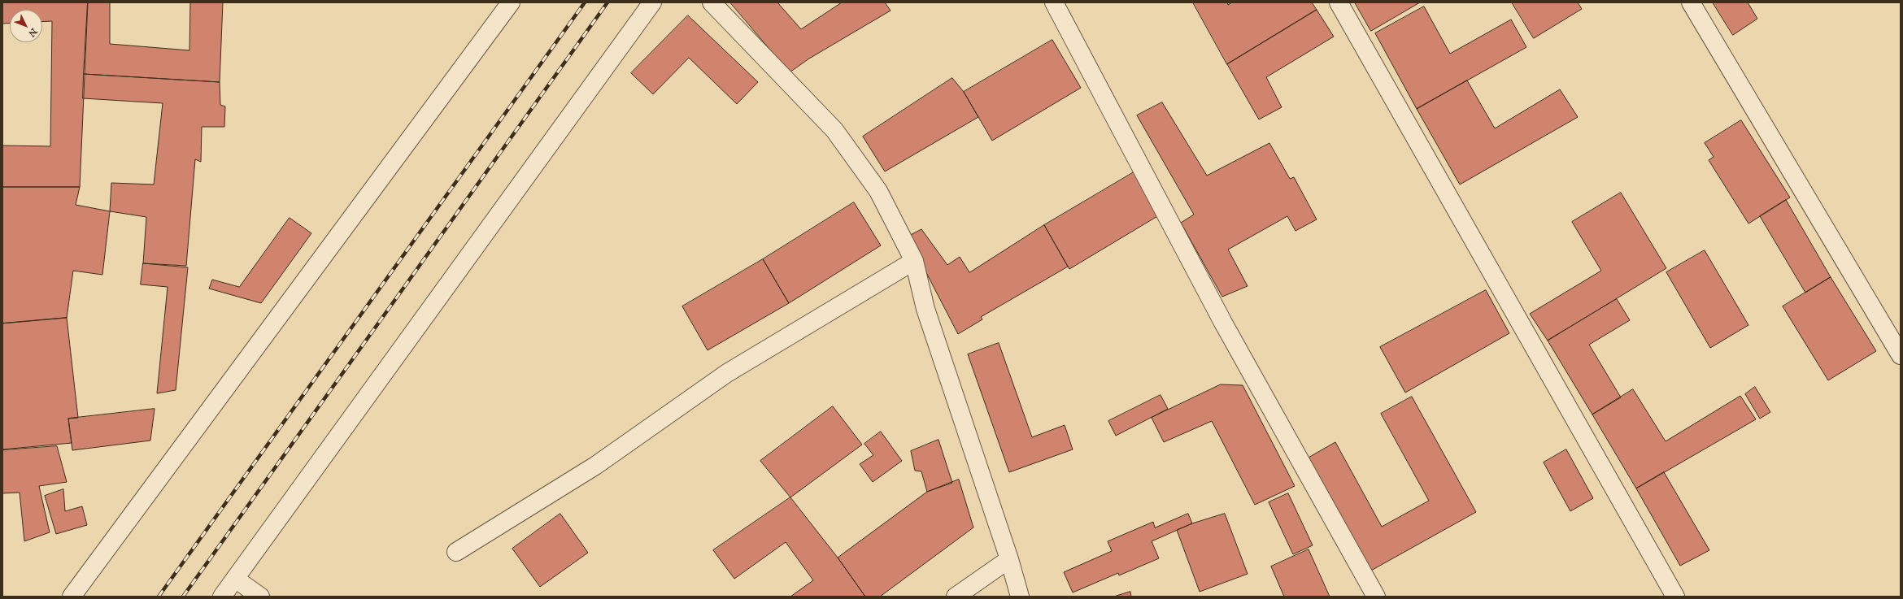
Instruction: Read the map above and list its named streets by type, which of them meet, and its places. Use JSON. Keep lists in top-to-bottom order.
{
  "north": "bottom right"
}
